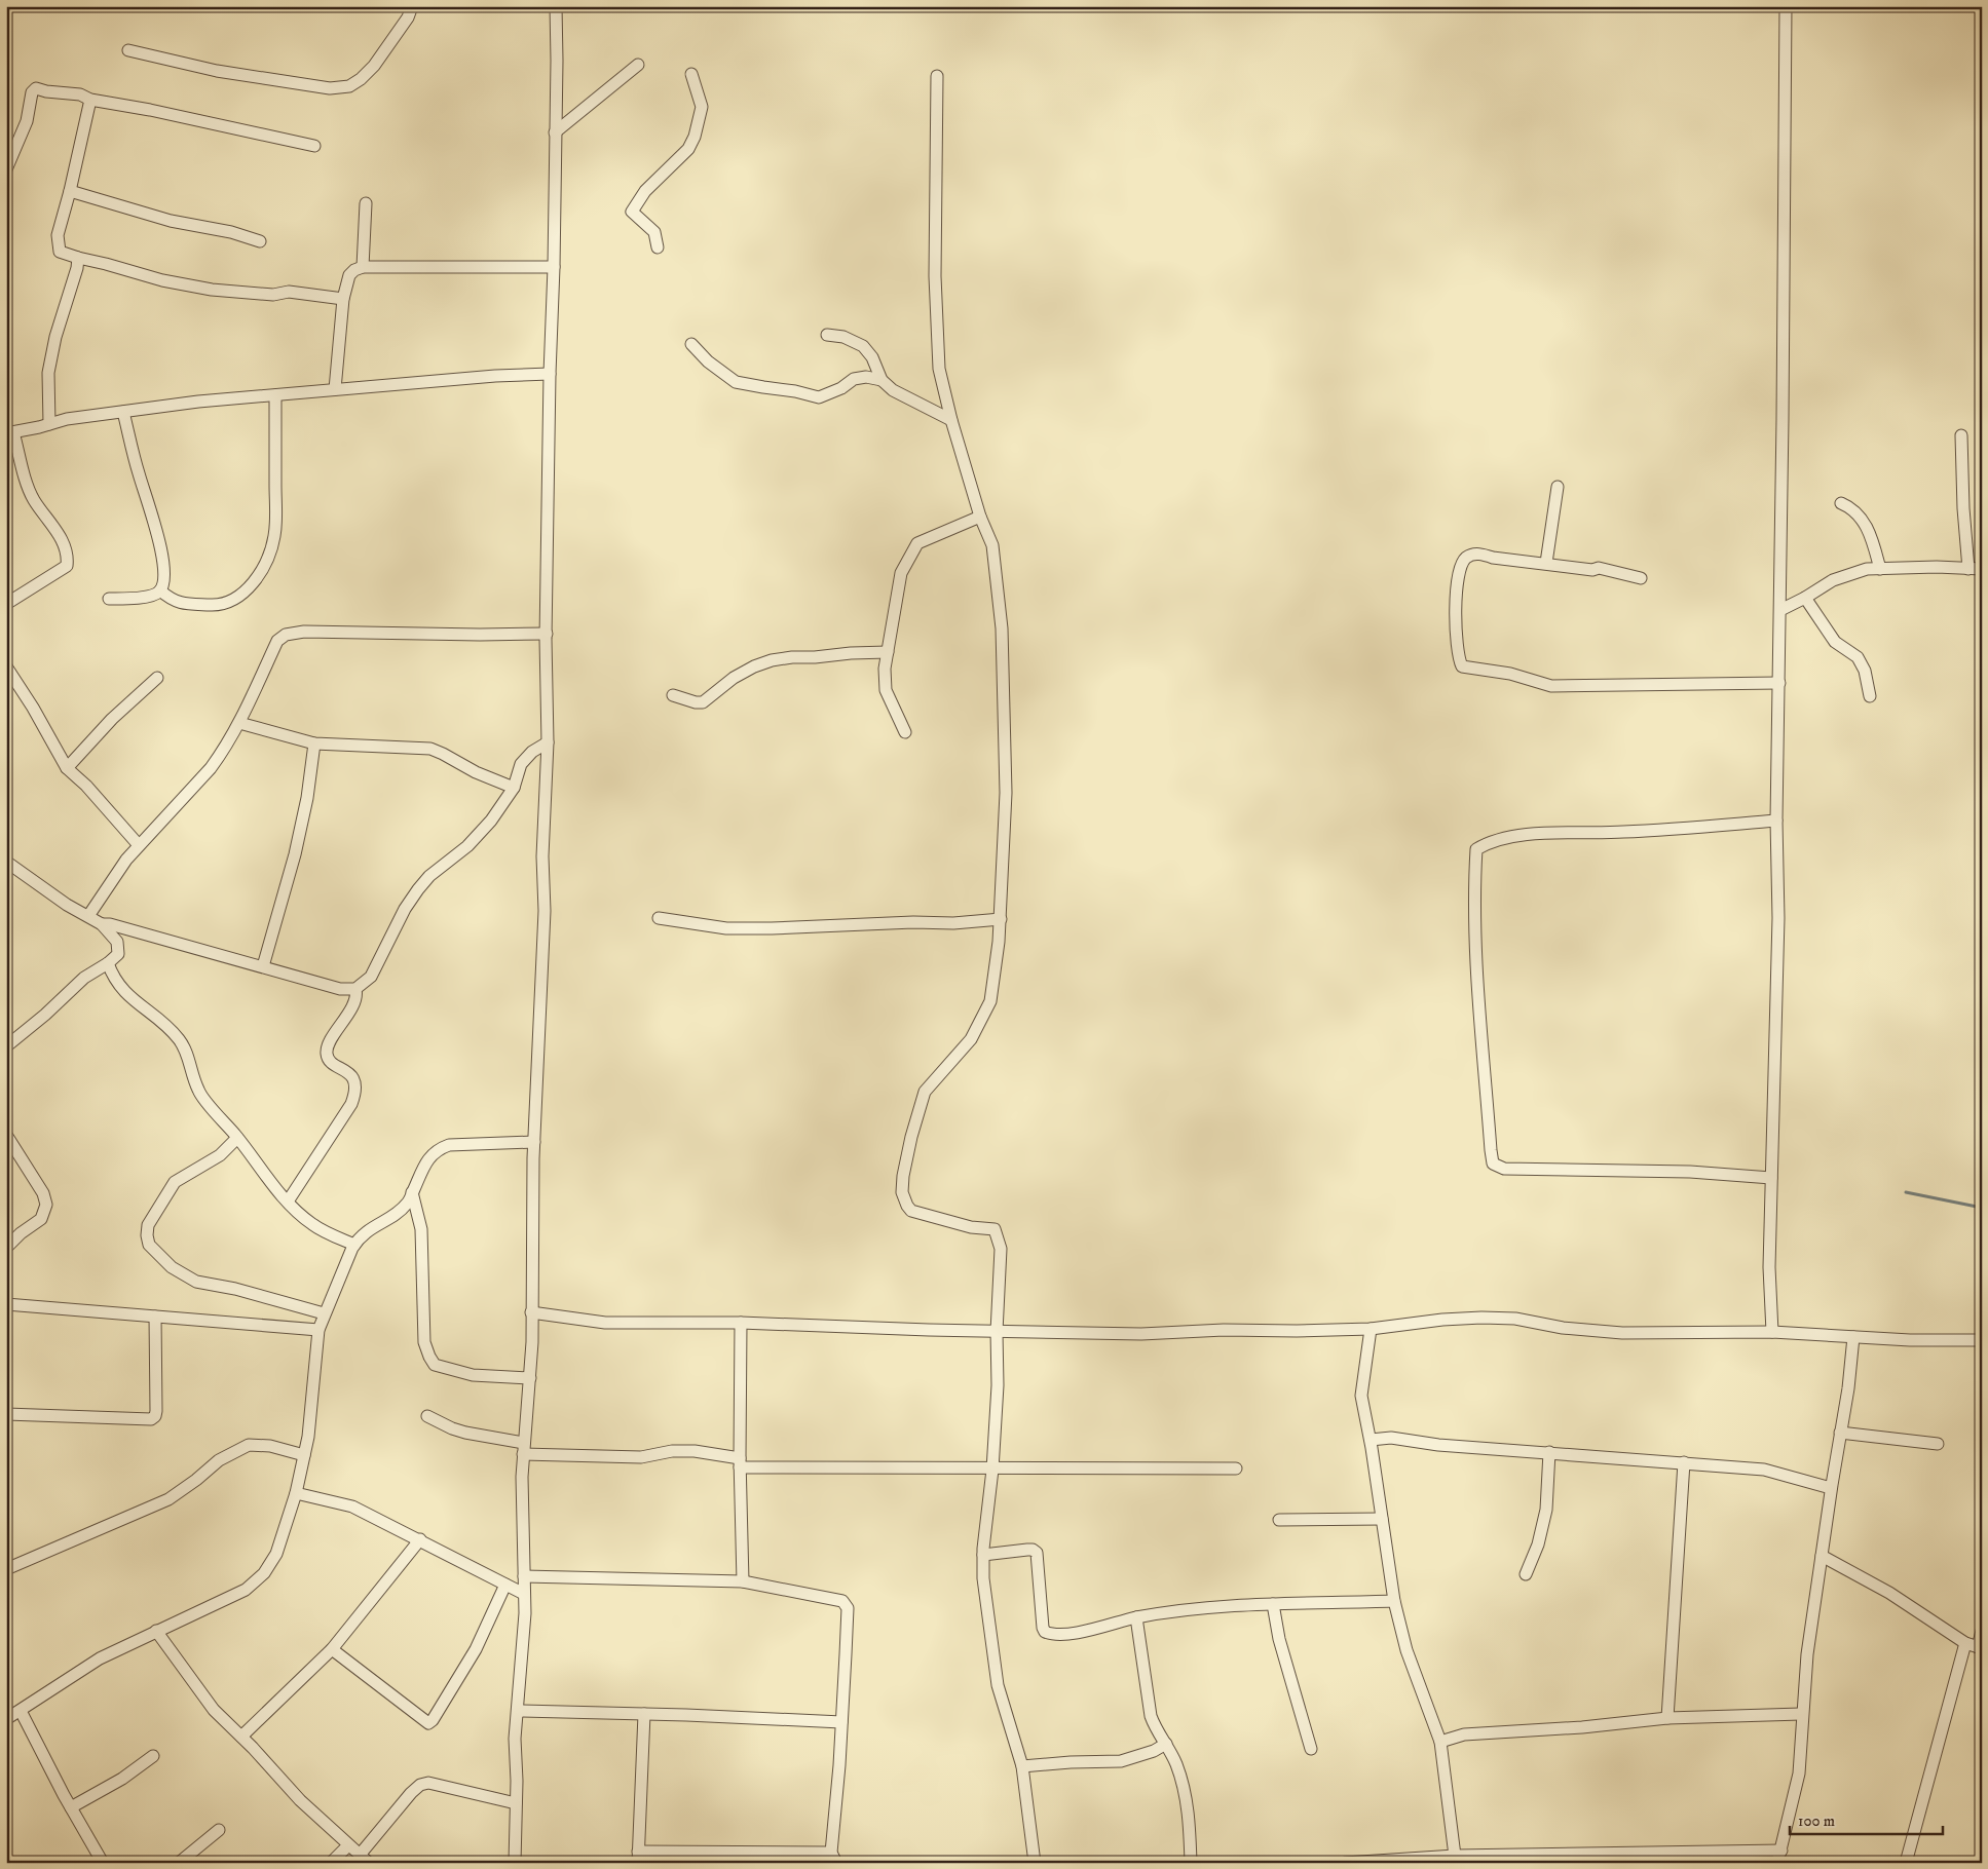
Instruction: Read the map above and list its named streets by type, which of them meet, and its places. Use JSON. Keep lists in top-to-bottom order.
{
  "scale_bar": "100 m"
}
